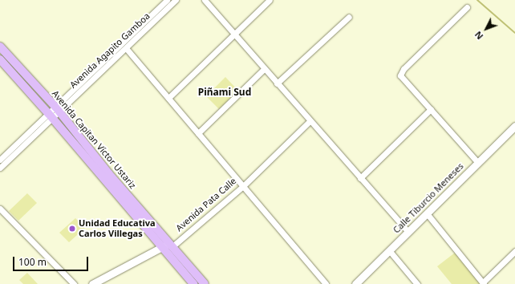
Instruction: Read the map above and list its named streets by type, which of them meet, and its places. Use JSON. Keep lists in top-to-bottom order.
{
  "streets": {
    "main road": ["Avenida Capitan Víctor Ustariz"],
    "street": ["Avenida Agapito Gamboa", "Calle Tiburcio Meneses", "Avenida Pata Calle"]
  },
  "crossings": [
    ["Avenida Agapito Gamboa", "Avenida Capitan Víctor Ustariz"],
    ["Avenida Capitan Víctor Ustariz", "Avenida Pata Calle"]
  ],
  "districts": ["Piñami Sud"],
  "places": ["Unidad Educativa Carlos Villegas"],
  "scale_bar": "100 m",
  "north": "bottom left"
}
